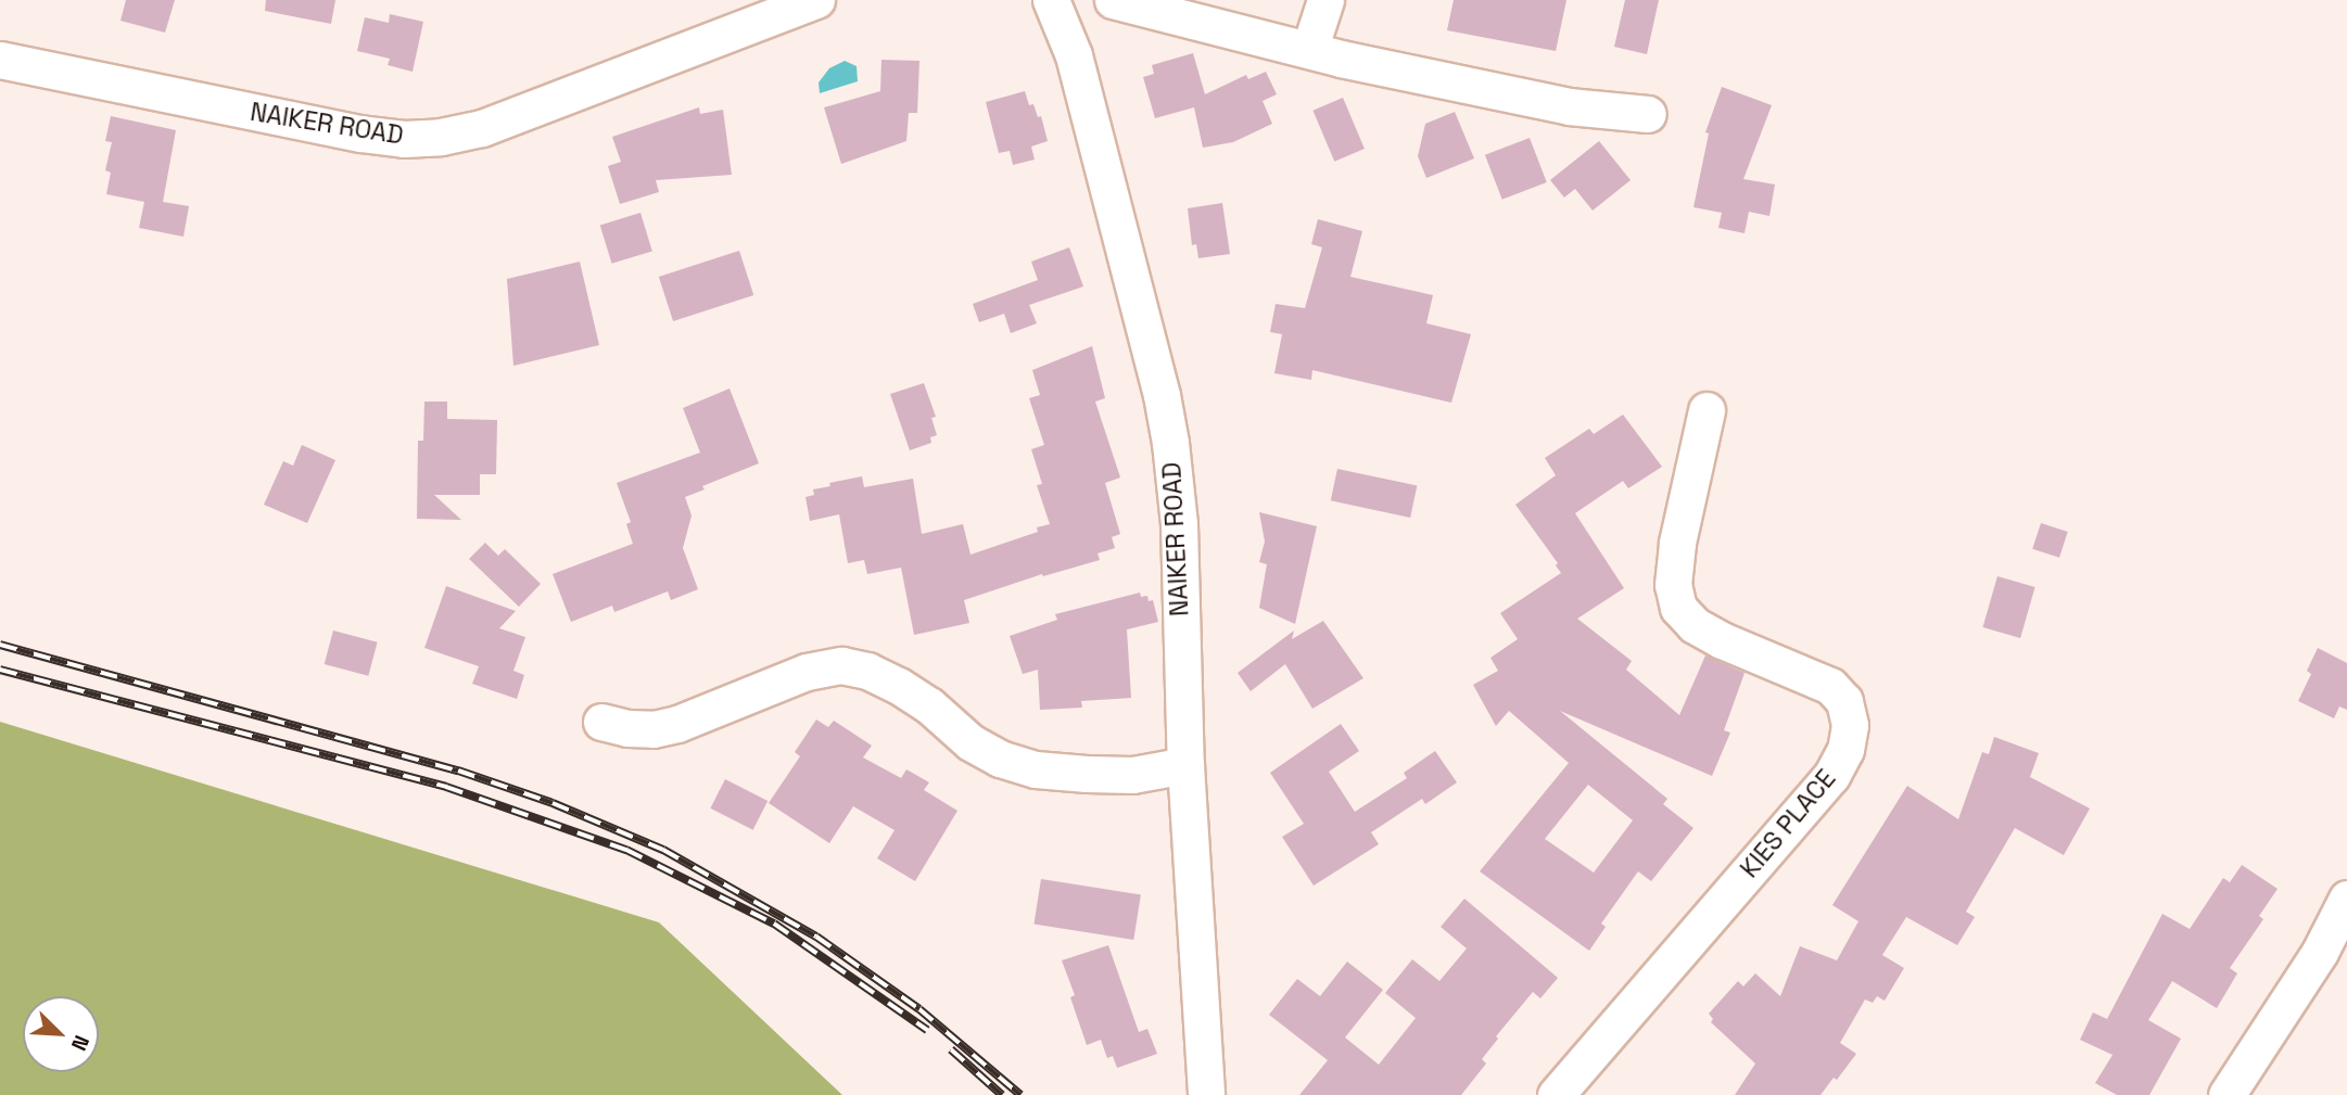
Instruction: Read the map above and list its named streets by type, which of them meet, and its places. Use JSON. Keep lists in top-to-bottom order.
{
  "streets": {
    "street": ["NAIKER ROAD", "KIES PLACE"]
  },
  "north": "bottom right"
}
